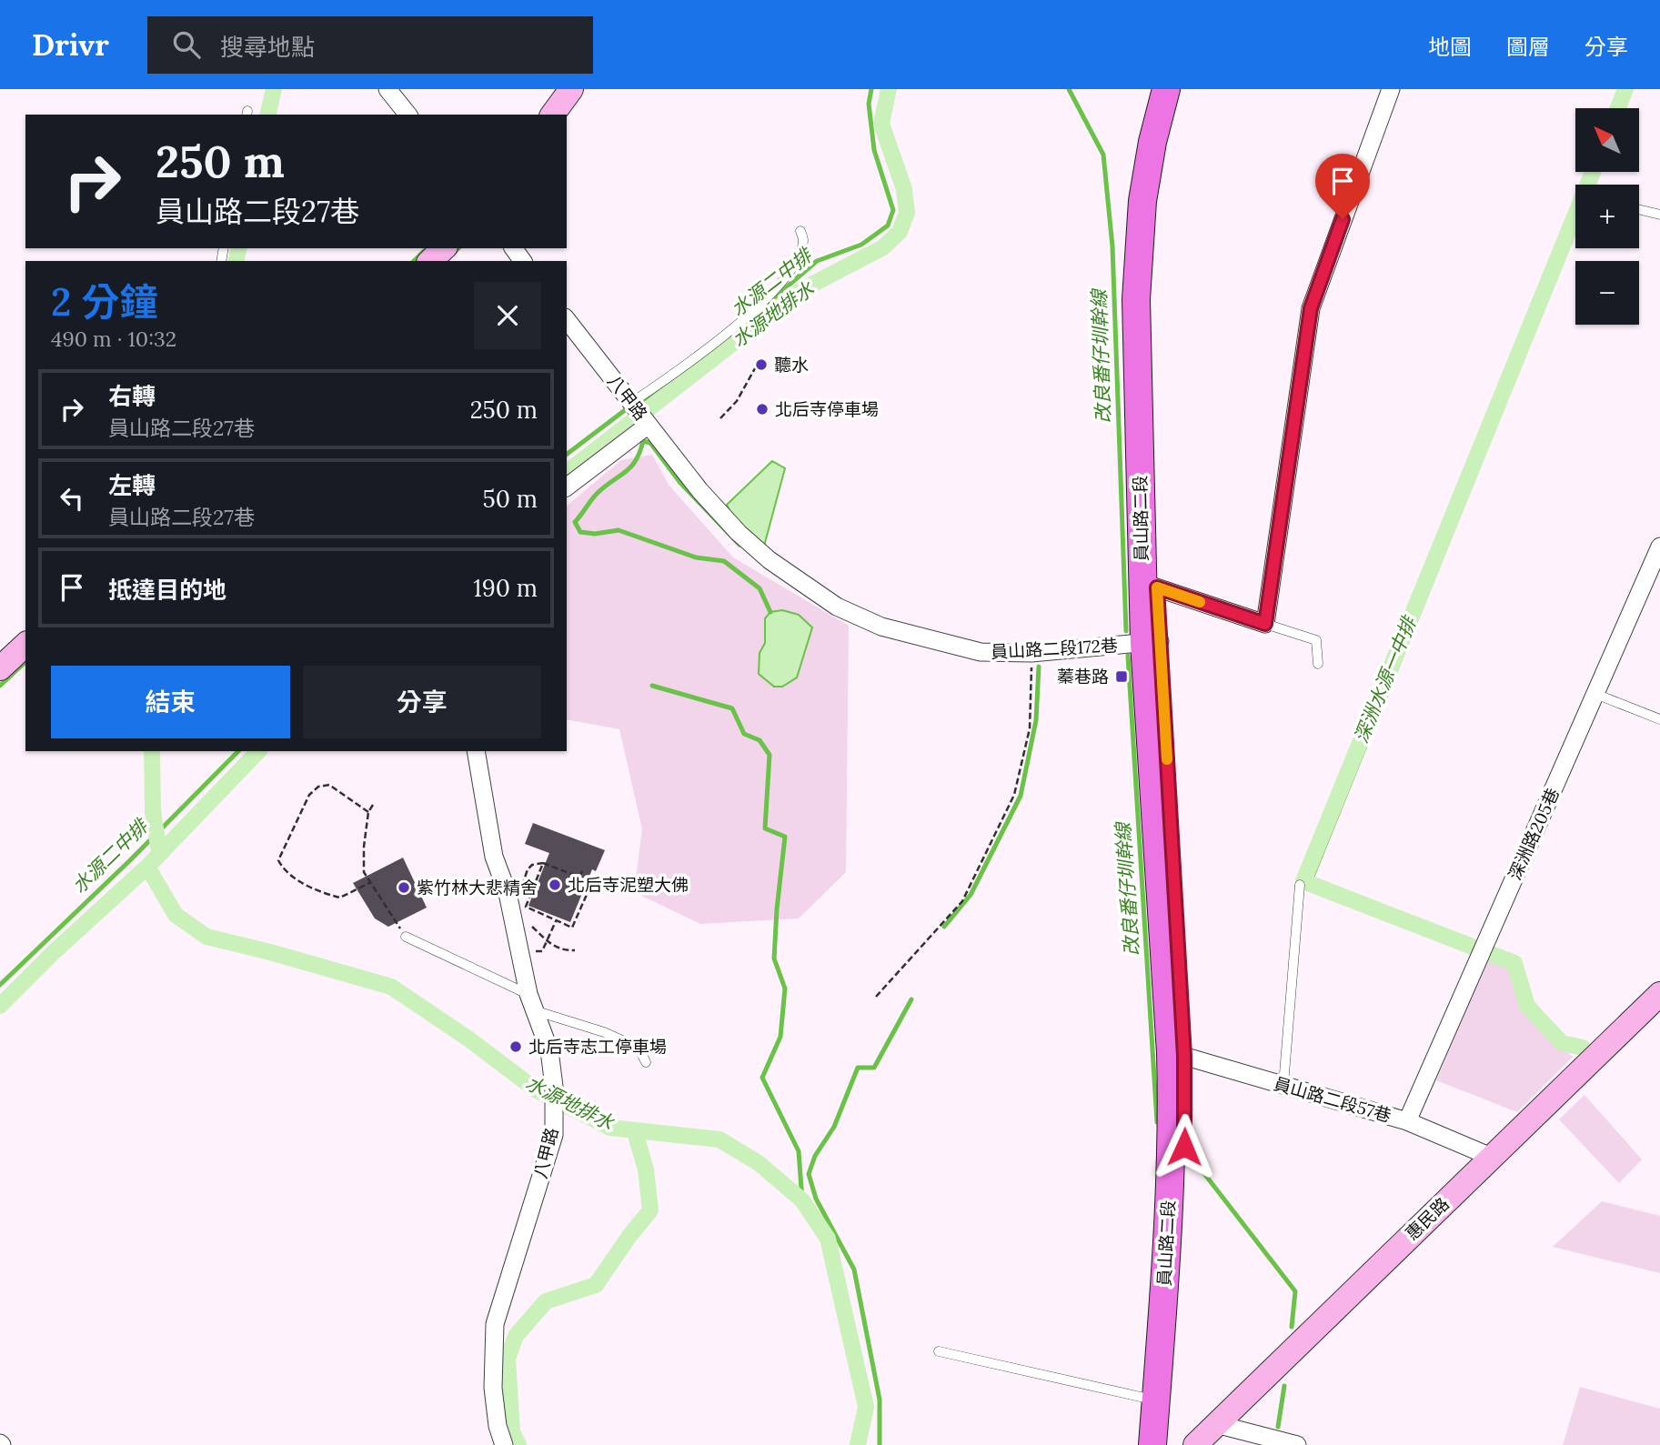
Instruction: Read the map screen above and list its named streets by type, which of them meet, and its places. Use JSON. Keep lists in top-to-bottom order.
{
  "streets": {
    "main road": ["員山路二段"],
    "street": [
      "八甲路",
      "員山路二段172巷",
      "深洲路205巷",
      "員山路二段57巷",
      "惠民路"
    ]
  },
  "crossings": [
    ["八甲路", "員山路二段172巷"],
    ["員山路二段", "員山路二段172巷"],
    ["員山路二段", "員山路二段57巷"],
    ["深洲路205巷", "員山路二段57巷"],
    ["員山路二段57巷", "惠民路"]
  ],
  "water": [
    "水源二中排",
    "水源地排水",
    "改良番仔圳幹線",
    "深洲水源一中排"
  ],
  "places": {
    "other": [
      "聽水",
      "北后寺停車場",
      "北后寺泥塑大佛",
      "紫竹林大悲精舍",
      "北后寺志工停車場"
    ],
    "transit": ["蓁巷路"]
  },
  "north": "top left",
  "page": {
    "header": "Drivr",
    "search": "搜尋地點",
    "nav": ["地圖", "圖層", "分享"],
    "map_buttons": ["+", "−"],
    "turn": ["250 m", "員山路二段27巷"],
    "heading": ["2 分鐘", "490 m · 10:32"],
    "list": [
      {
        "name": "右轉",
        "note": "員山路二段27巷",
        "value": "250 m"
      },
      {
        "name": "左轉",
        "note": "員山路二段27巷",
        "value": "50 m"
      },
      {
        "name": "抵達目的地",
        "value": "190 m"
      }
    ],
    "buttons": ["結束", "分享"]
  }
}
